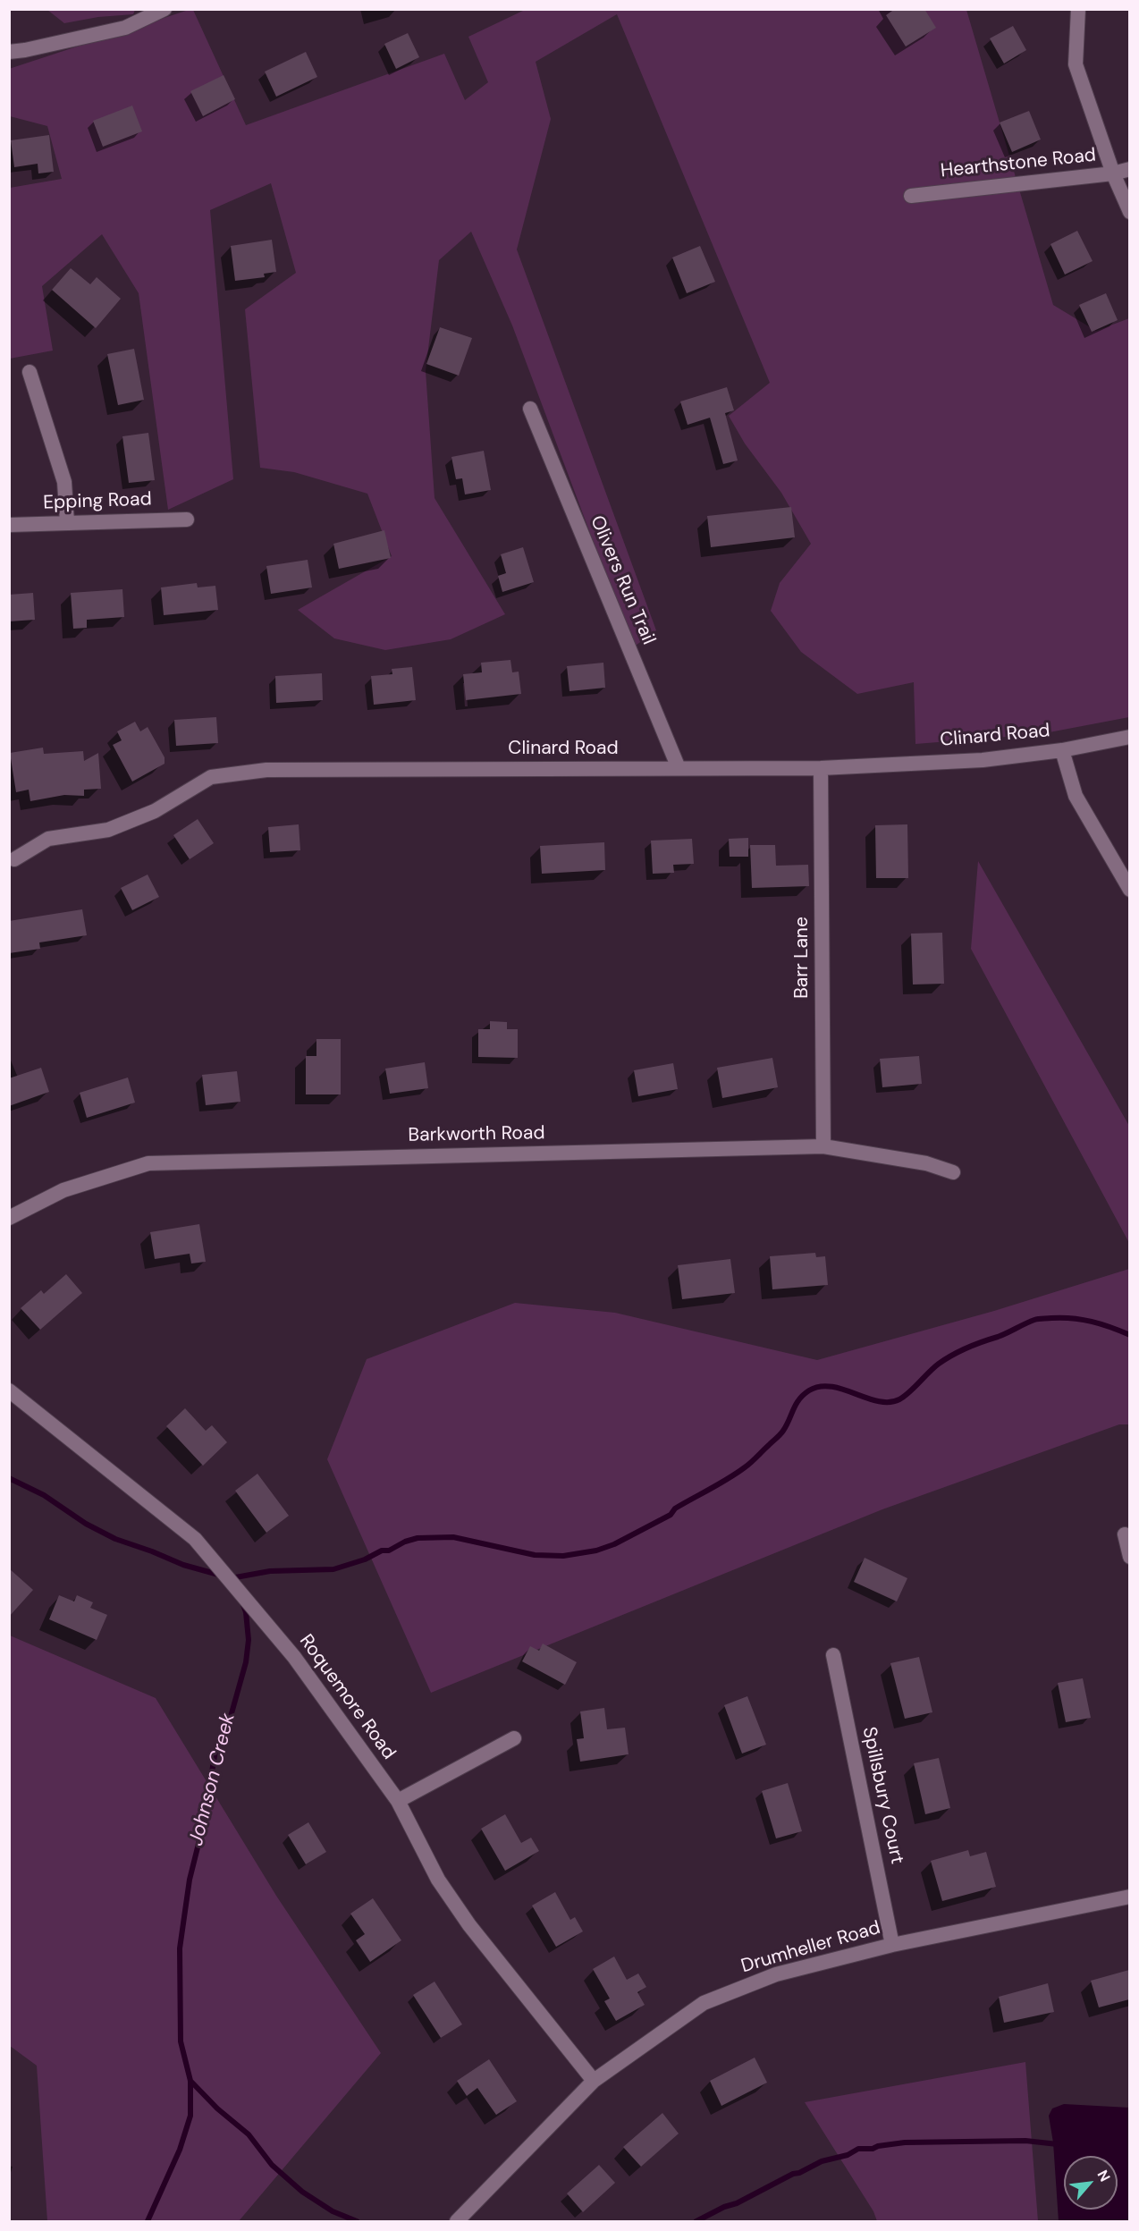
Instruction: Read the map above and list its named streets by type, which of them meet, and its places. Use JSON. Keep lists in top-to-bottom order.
{
  "streets": {
    "street": [
      "Hearthstone Road",
      "Epping Road",
      "Olivers Run Trail",
      "Clinard Road",
      "Barr Lane",
      "Barkworth Road",
      "Roquemore Road",
      "Spillsbury Court",
      "Drumheller Road"
    ]
  },
  "crossings": [
    ["Olivers Run Trail", "Clinard Road"],
    ["Clinard Road", "Barr Lane"],
    ["Barr Lane", "Barkworth Road"],
    ["Roquemore Road", "Drumheller Road"],
    ["Spillsbury Court", "Drumheller Road"]
  ],
  "water": ["Johnson Creek"],
  "north": "top right"
}
